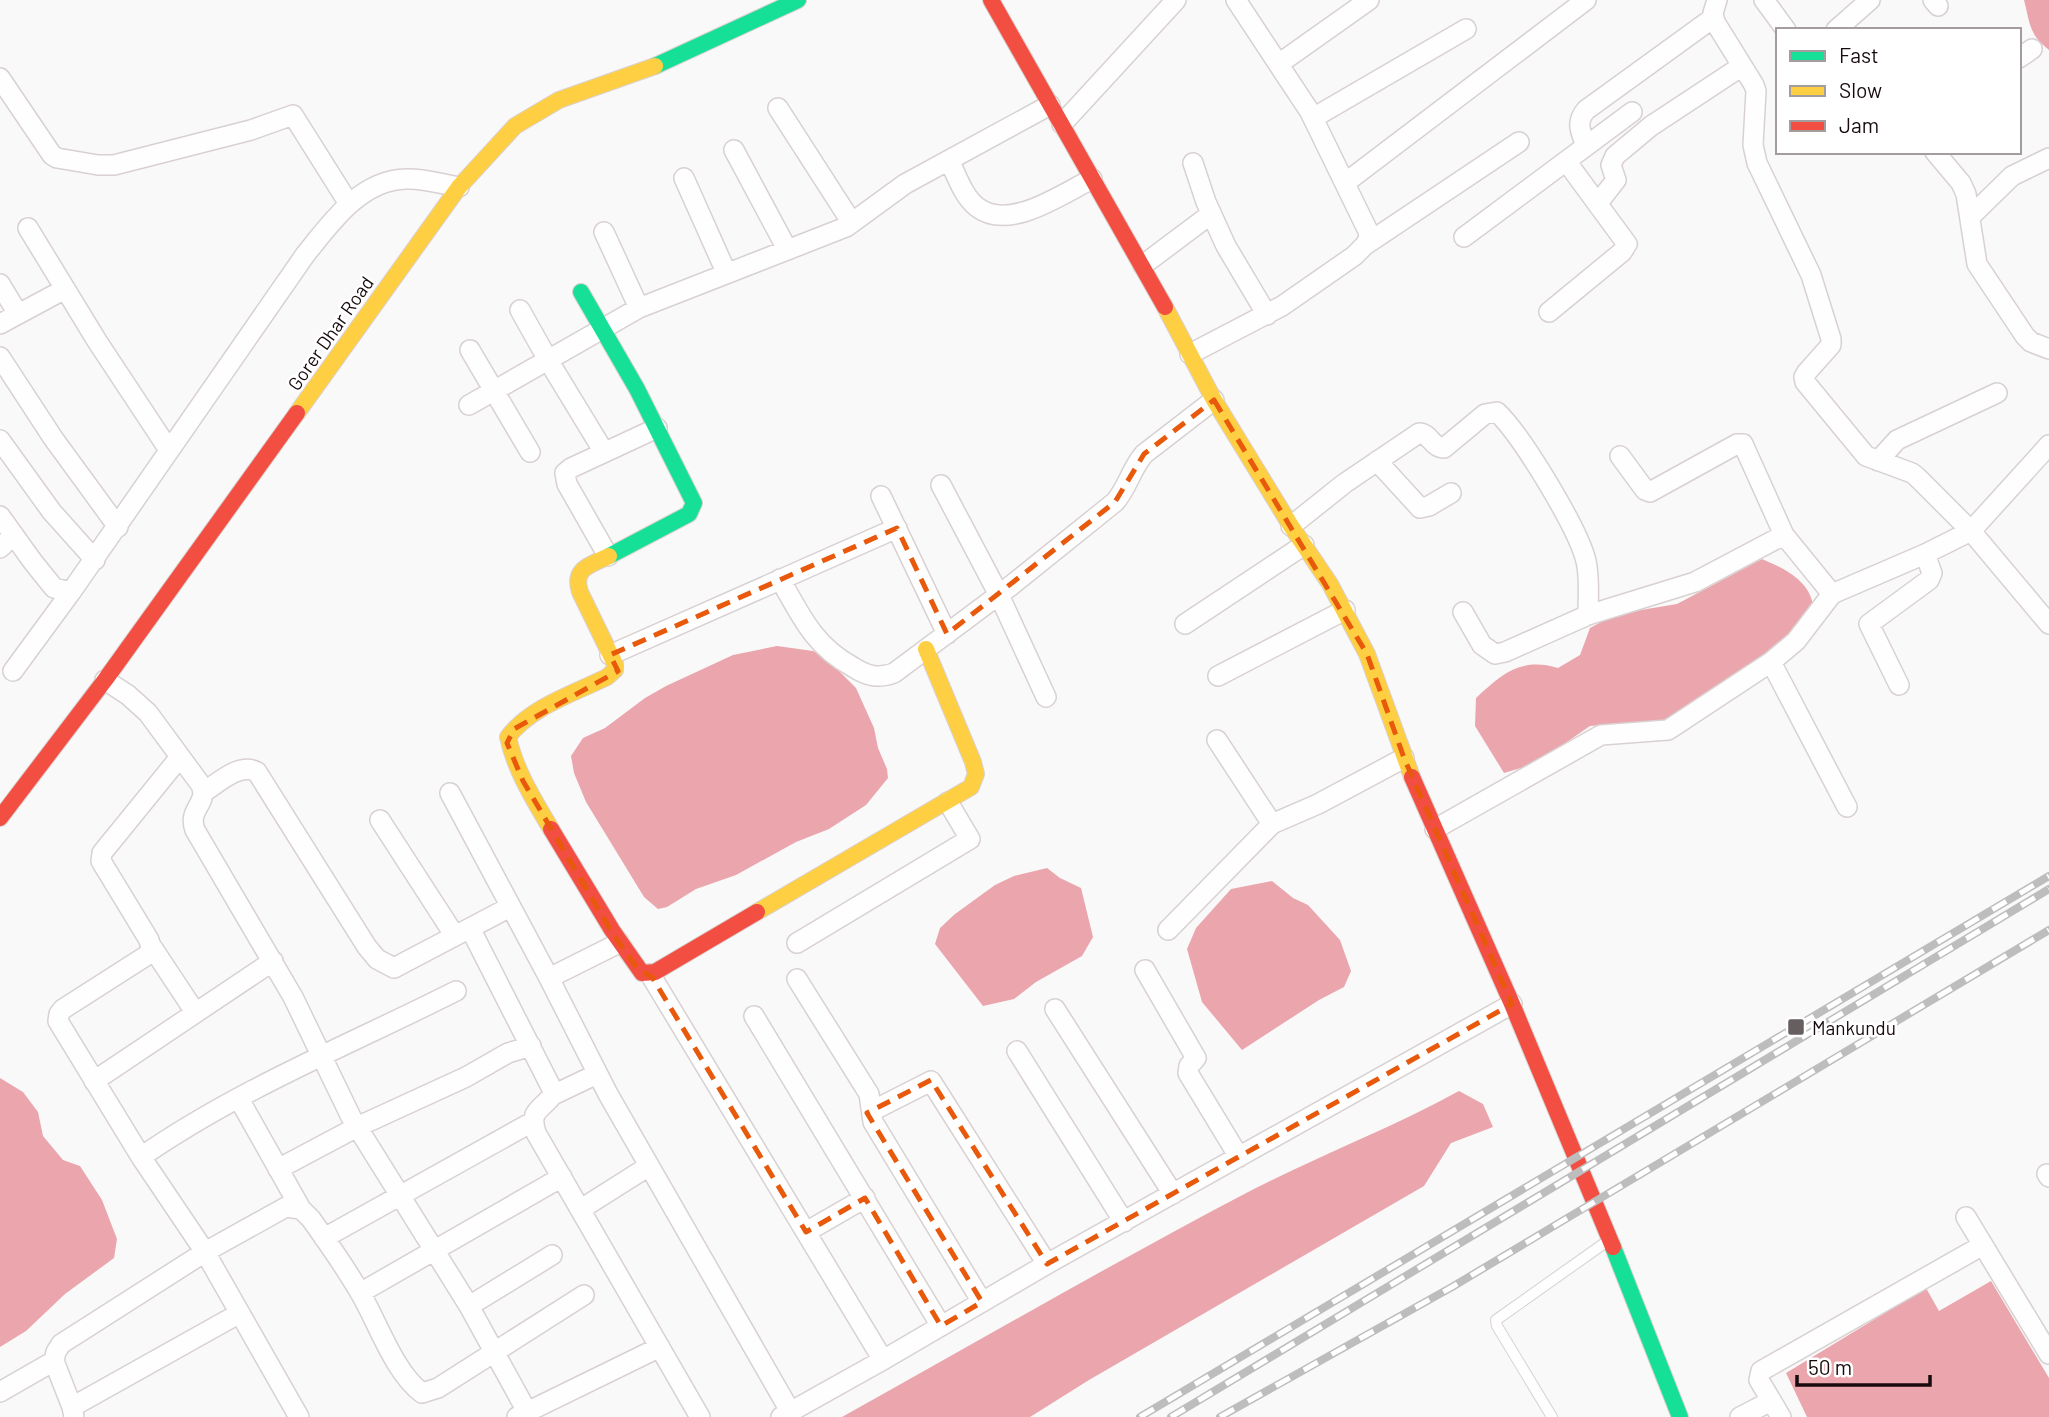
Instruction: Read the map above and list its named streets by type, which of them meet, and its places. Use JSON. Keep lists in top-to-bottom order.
{
  "streets": {
    "street": ["Gorer Dhar Road"]
  },
  "places": {
    "transit": ["Mankundu"]
  },
  "legend": ["Fast", "Slow", "Jam"],
  "scale_bar": "50 m"
}
